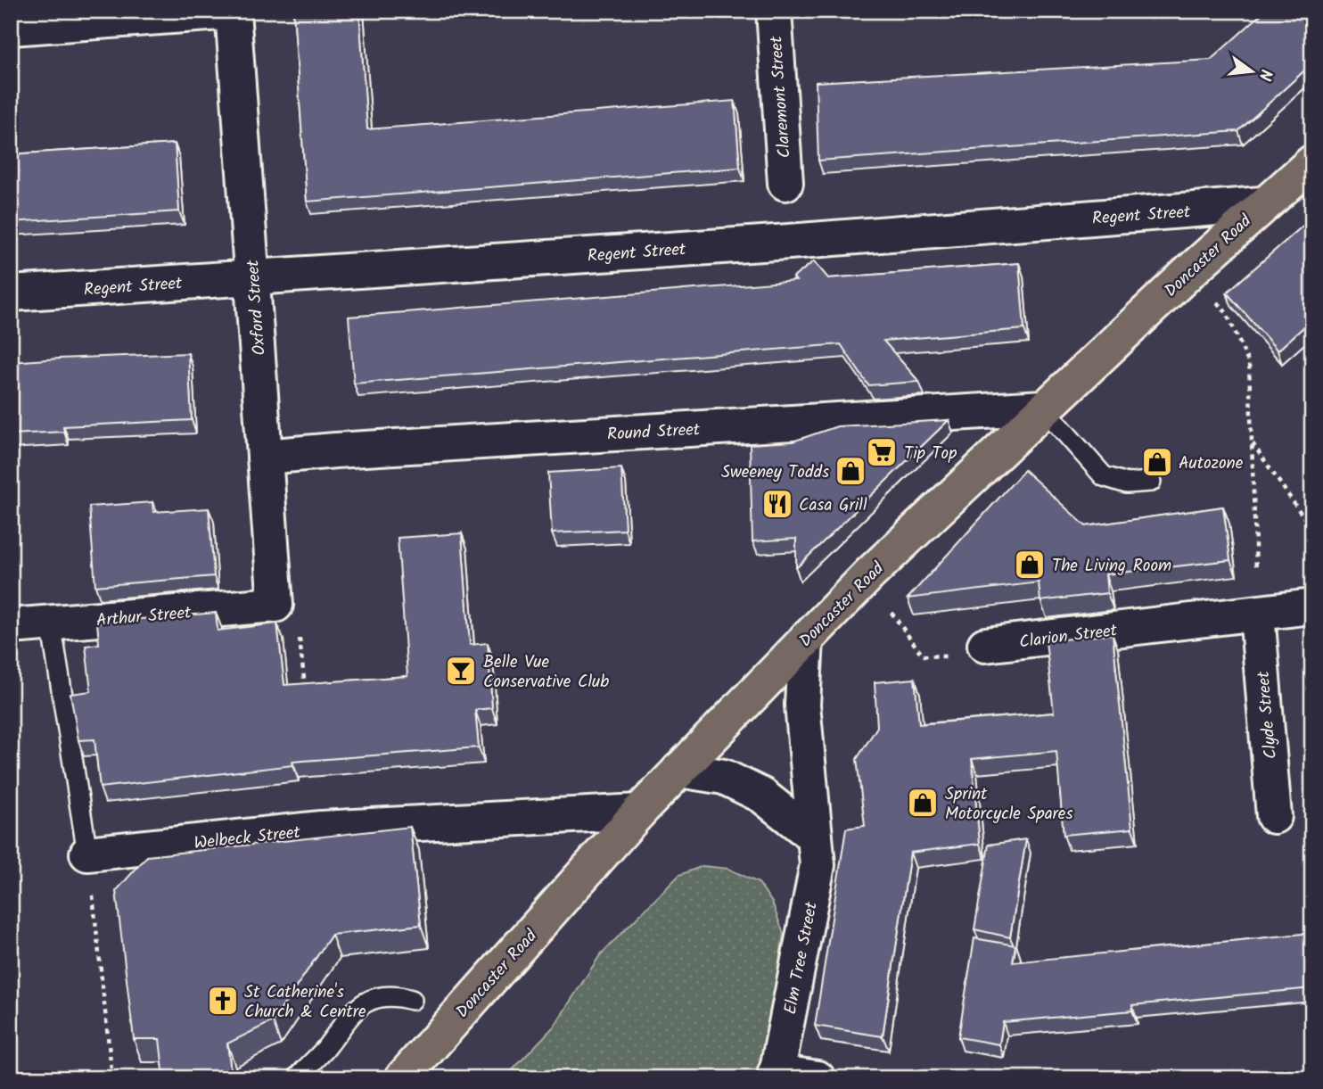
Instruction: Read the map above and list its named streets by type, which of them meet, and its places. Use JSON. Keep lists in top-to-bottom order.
{
  "streets": {
    "highway": ["Doncaster Road"],
    "street": [
      "Claremont Street",
      "Regent Street",
      "Oxford Street",
      "Round Street",
      "Arthur Street",
      "Clarion Street",
      "Clyde Street",
      "Welbeck Street",
      "Elm Tree Street"
    ]
  },
  "crossings": [
    ["Regent Street", "Doncaster Road"],
    ["Regent Street", "Oxford Street"],
    ["Doncaster Road", "Round Street"],
    ["Doncaster Road", "Welbeck Street"],
    ["Doncaster Road", "Elm Tree Street"],
    ["Oxford Street", "Round Street"],
    ["Oxford Street", "Arthur Street"],
    ["Clarion Street", "Clyde Street"]
  ],
  "places": {
    "supermarket": ["Tip Top"],
    "shop": [
      "Autozone",
      "Sweeney Todds",
      "The Living Room",
      "Sprint Motorcycle Spares"
    ],
    "restaurant": ["Casa Grill"],
    "bar": ["Belle Vue Conservative Club"],
    "church": ["St Catherine's Church & Centre"]
  },
  "north": "right"
}
